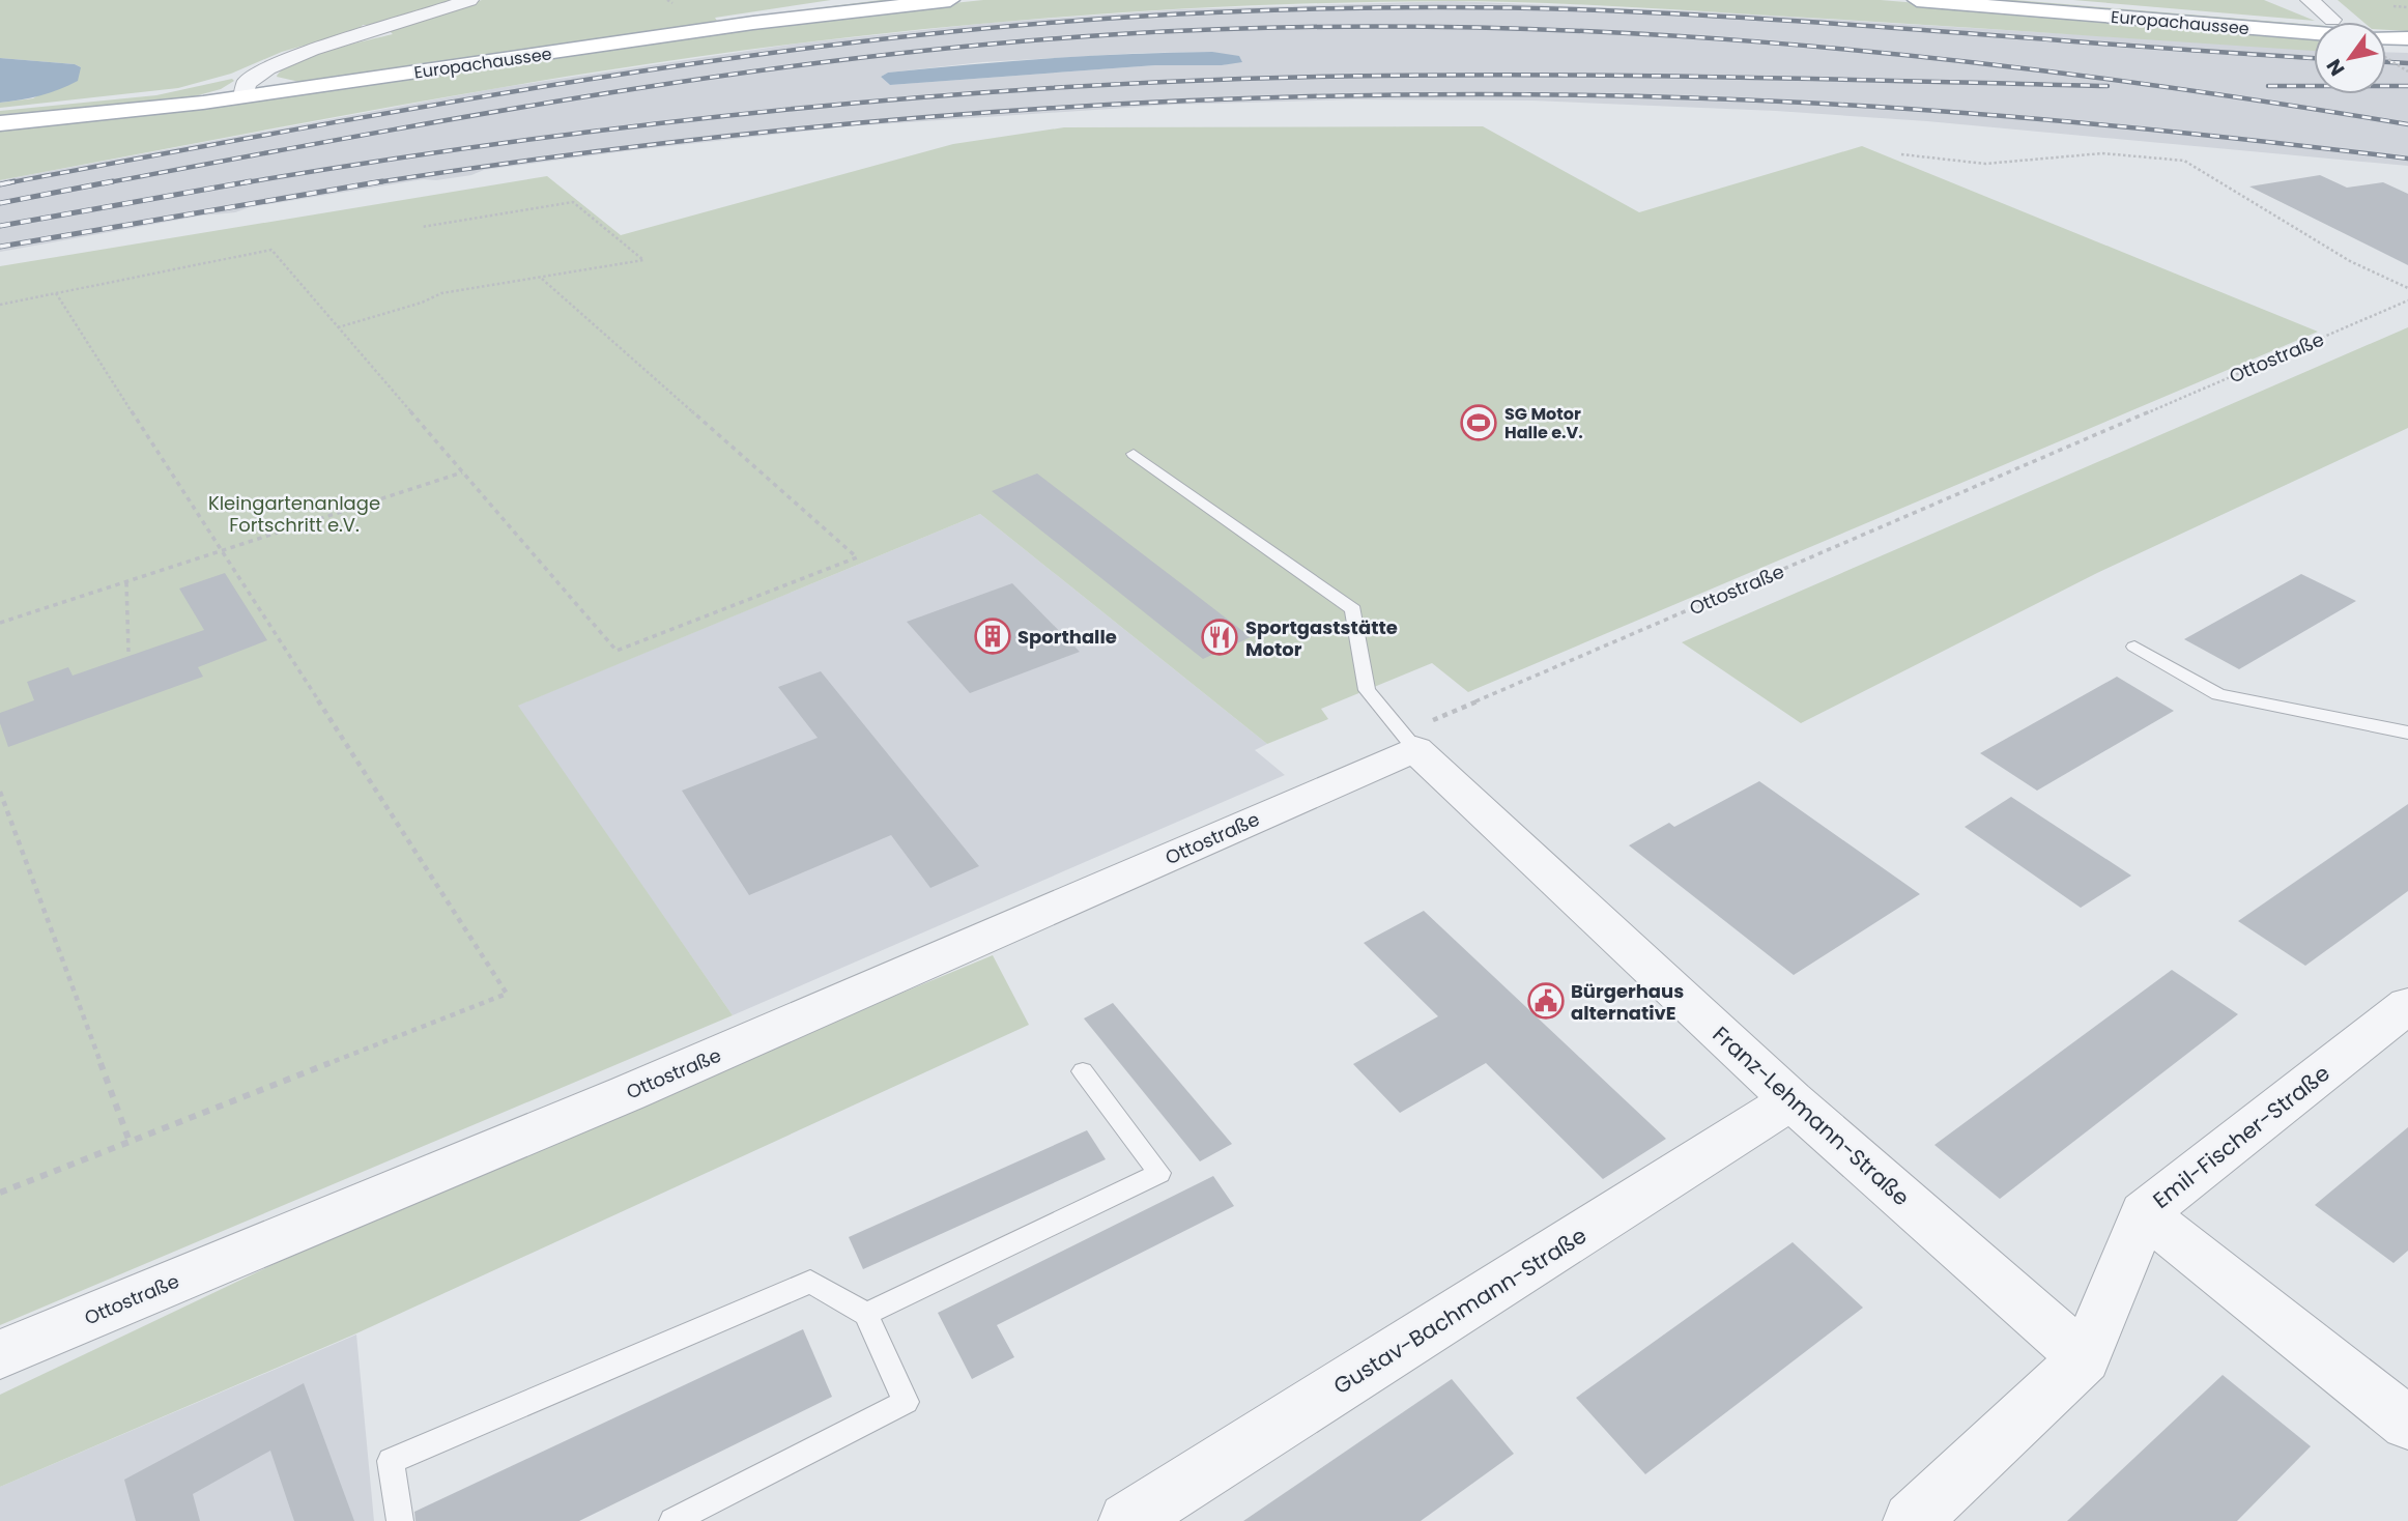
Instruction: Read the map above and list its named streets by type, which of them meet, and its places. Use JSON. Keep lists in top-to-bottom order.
{
  "streets": {
    "main road": ["Europachaussee"],
    "street": [
      "Ottostraße",
      "Franz-Lehmann-Straße",
      "Emil-Fischer-Straße",
      "Gustav-Bachmann-Straße"
    ]
  },
  "crossings": [
    ["Ottostraße", "Franz-Lehmann-Straße"],
    ["Franz-Lehmann-Straße", "Emil-Fischer-Straße"],
    ["Franz-Lehmann-Straße", "Gustav-Bachmann-Straße"]
  ],
  "parks": ["Kleingartenanlage Fortschritt e.V."],
  "places": {
    "sports": ["SG Motor Halle e.V."],
    "building": ["Sporthalle"],
    "restaurant": ["Sportgaststätte Motor"],
    "public building": ["Bürgerhaus alternativE"]
  },
  "north": "bottom left"
}
